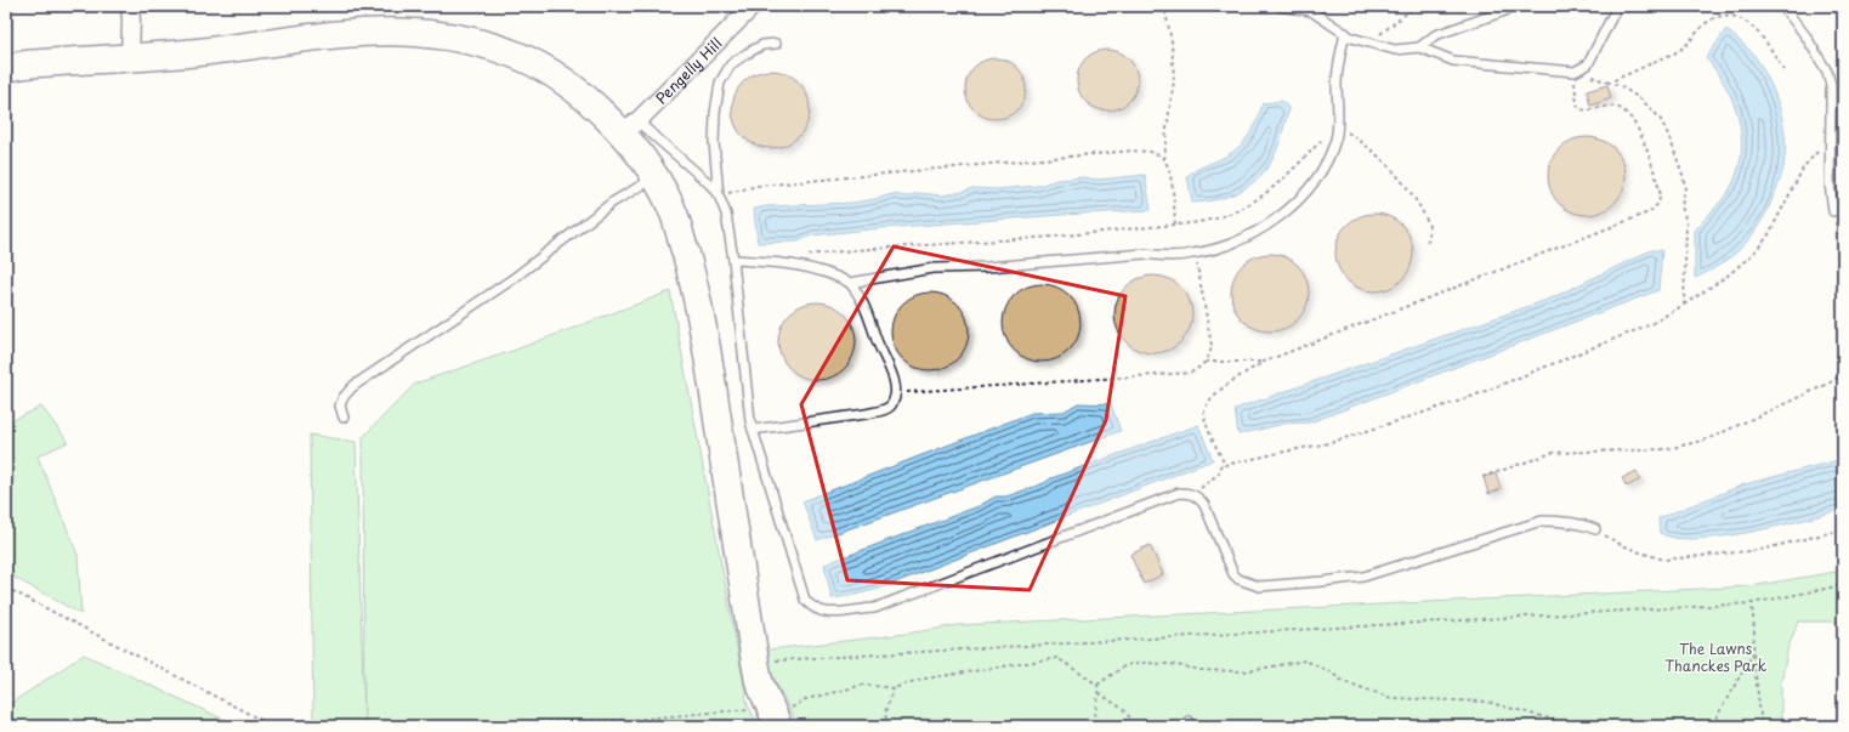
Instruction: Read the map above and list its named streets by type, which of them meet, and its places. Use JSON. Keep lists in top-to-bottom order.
{
  "streets": {
    "street": ["Pengelly Hill"]
  },
  "parks": ["The Lawns Thanckes Park"]
}
